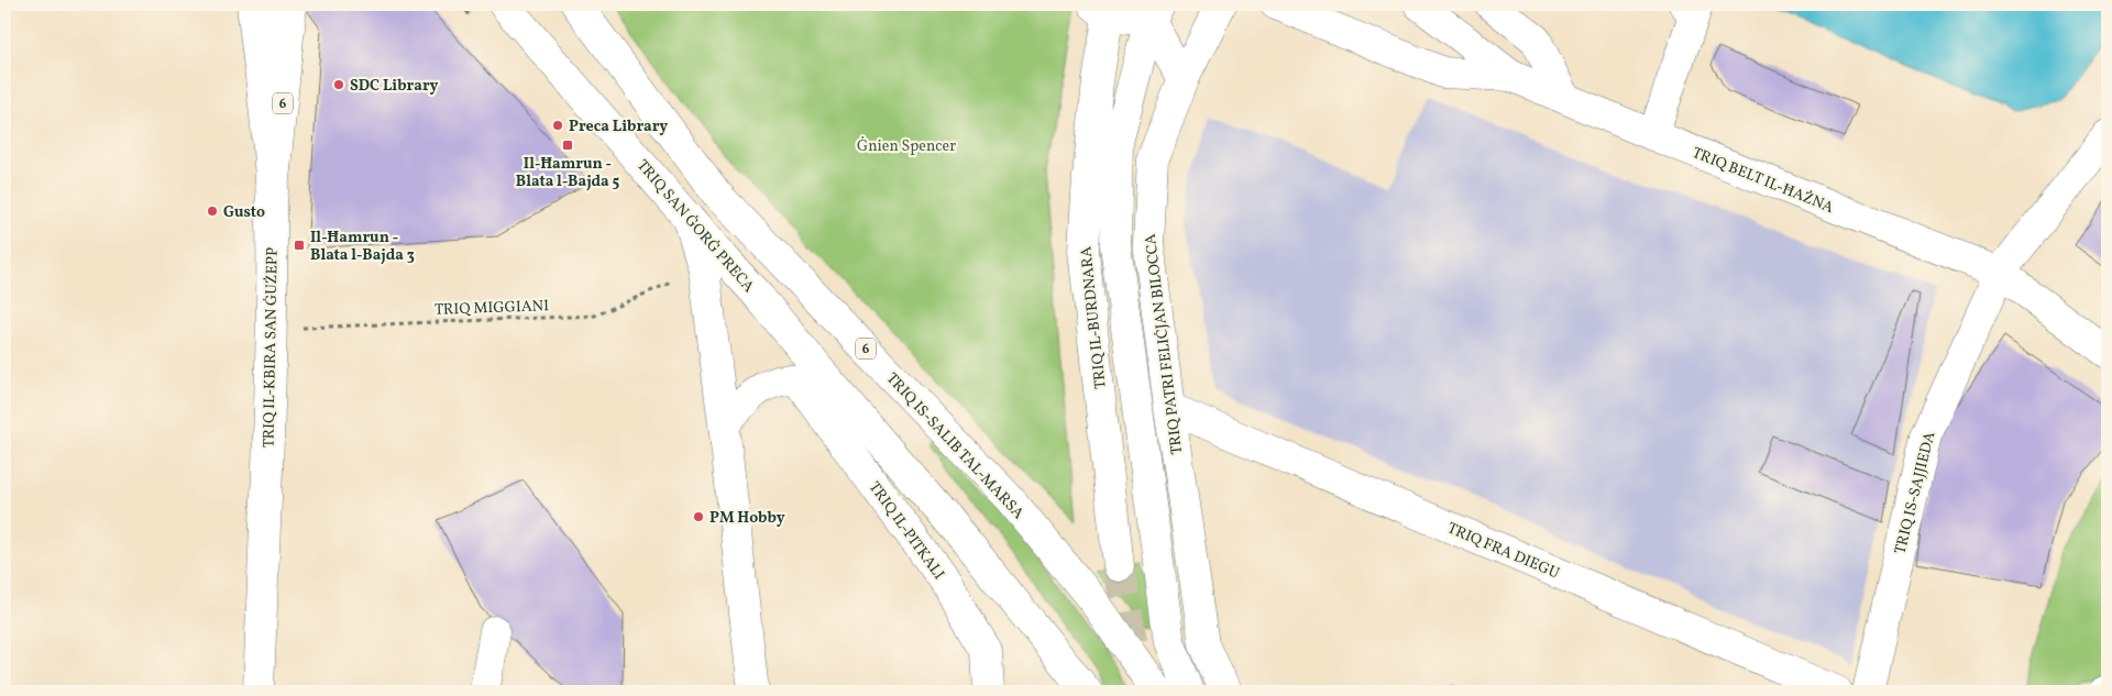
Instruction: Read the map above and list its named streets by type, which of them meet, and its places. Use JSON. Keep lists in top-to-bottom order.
{
  "streets": {
    "main road": [
      "6",
      "TRIQ BELT IL-ĦAŻNA",
      "TRIQ SAN ĠORĠ PRECA",
      "TRIQ IL-BURDNARA",
      "TRIQ PATRI FELIĊJAN BILOCCA",
      "TRIQ IL-KBIRA SAN ĠUŻEPP",
      "TRIQ IS-SALIB TAL-MARSA",
      "TRIQ IS-SAJJIEDA",
      "TRIQ IL-PITKALI",
      "TRIQ FRA DIEGU"
    ],
    "path": ["TRIQ MIGGIANI"]
  },
  "crossings": [
    ["6", "TRIQ IL-KBIRA SAN ĠUŻEPP"],
    ["TRIQ BELT IL-ĦAŻNA", "TRIQ IS-SAJJIEDA"],
    ["TRIQ SAN ĠORĠ PRECA", "TRIQ IL-PITKALI"],
    ["TRIQ MIGGIANI", "TRIQ IL-KBIRA SAN ĠUŻEPP"],
    ["TRIQ PATRI FELIĊJAN BILOCCA", "TRIQ FRA DIEGU"]
  ],
  "parks": ["Ġnien Spencer"],
  "places": {
    "other": [
      "SDC Library",
      "Preca Library",
      "Gusto",
      "PM Hobby"
    ],
    "transit": ["Il-Ħamrun - Blata l-Bajda 5", "Il-Ħamrun - Blata l-Bajda 3"]
  }
}
